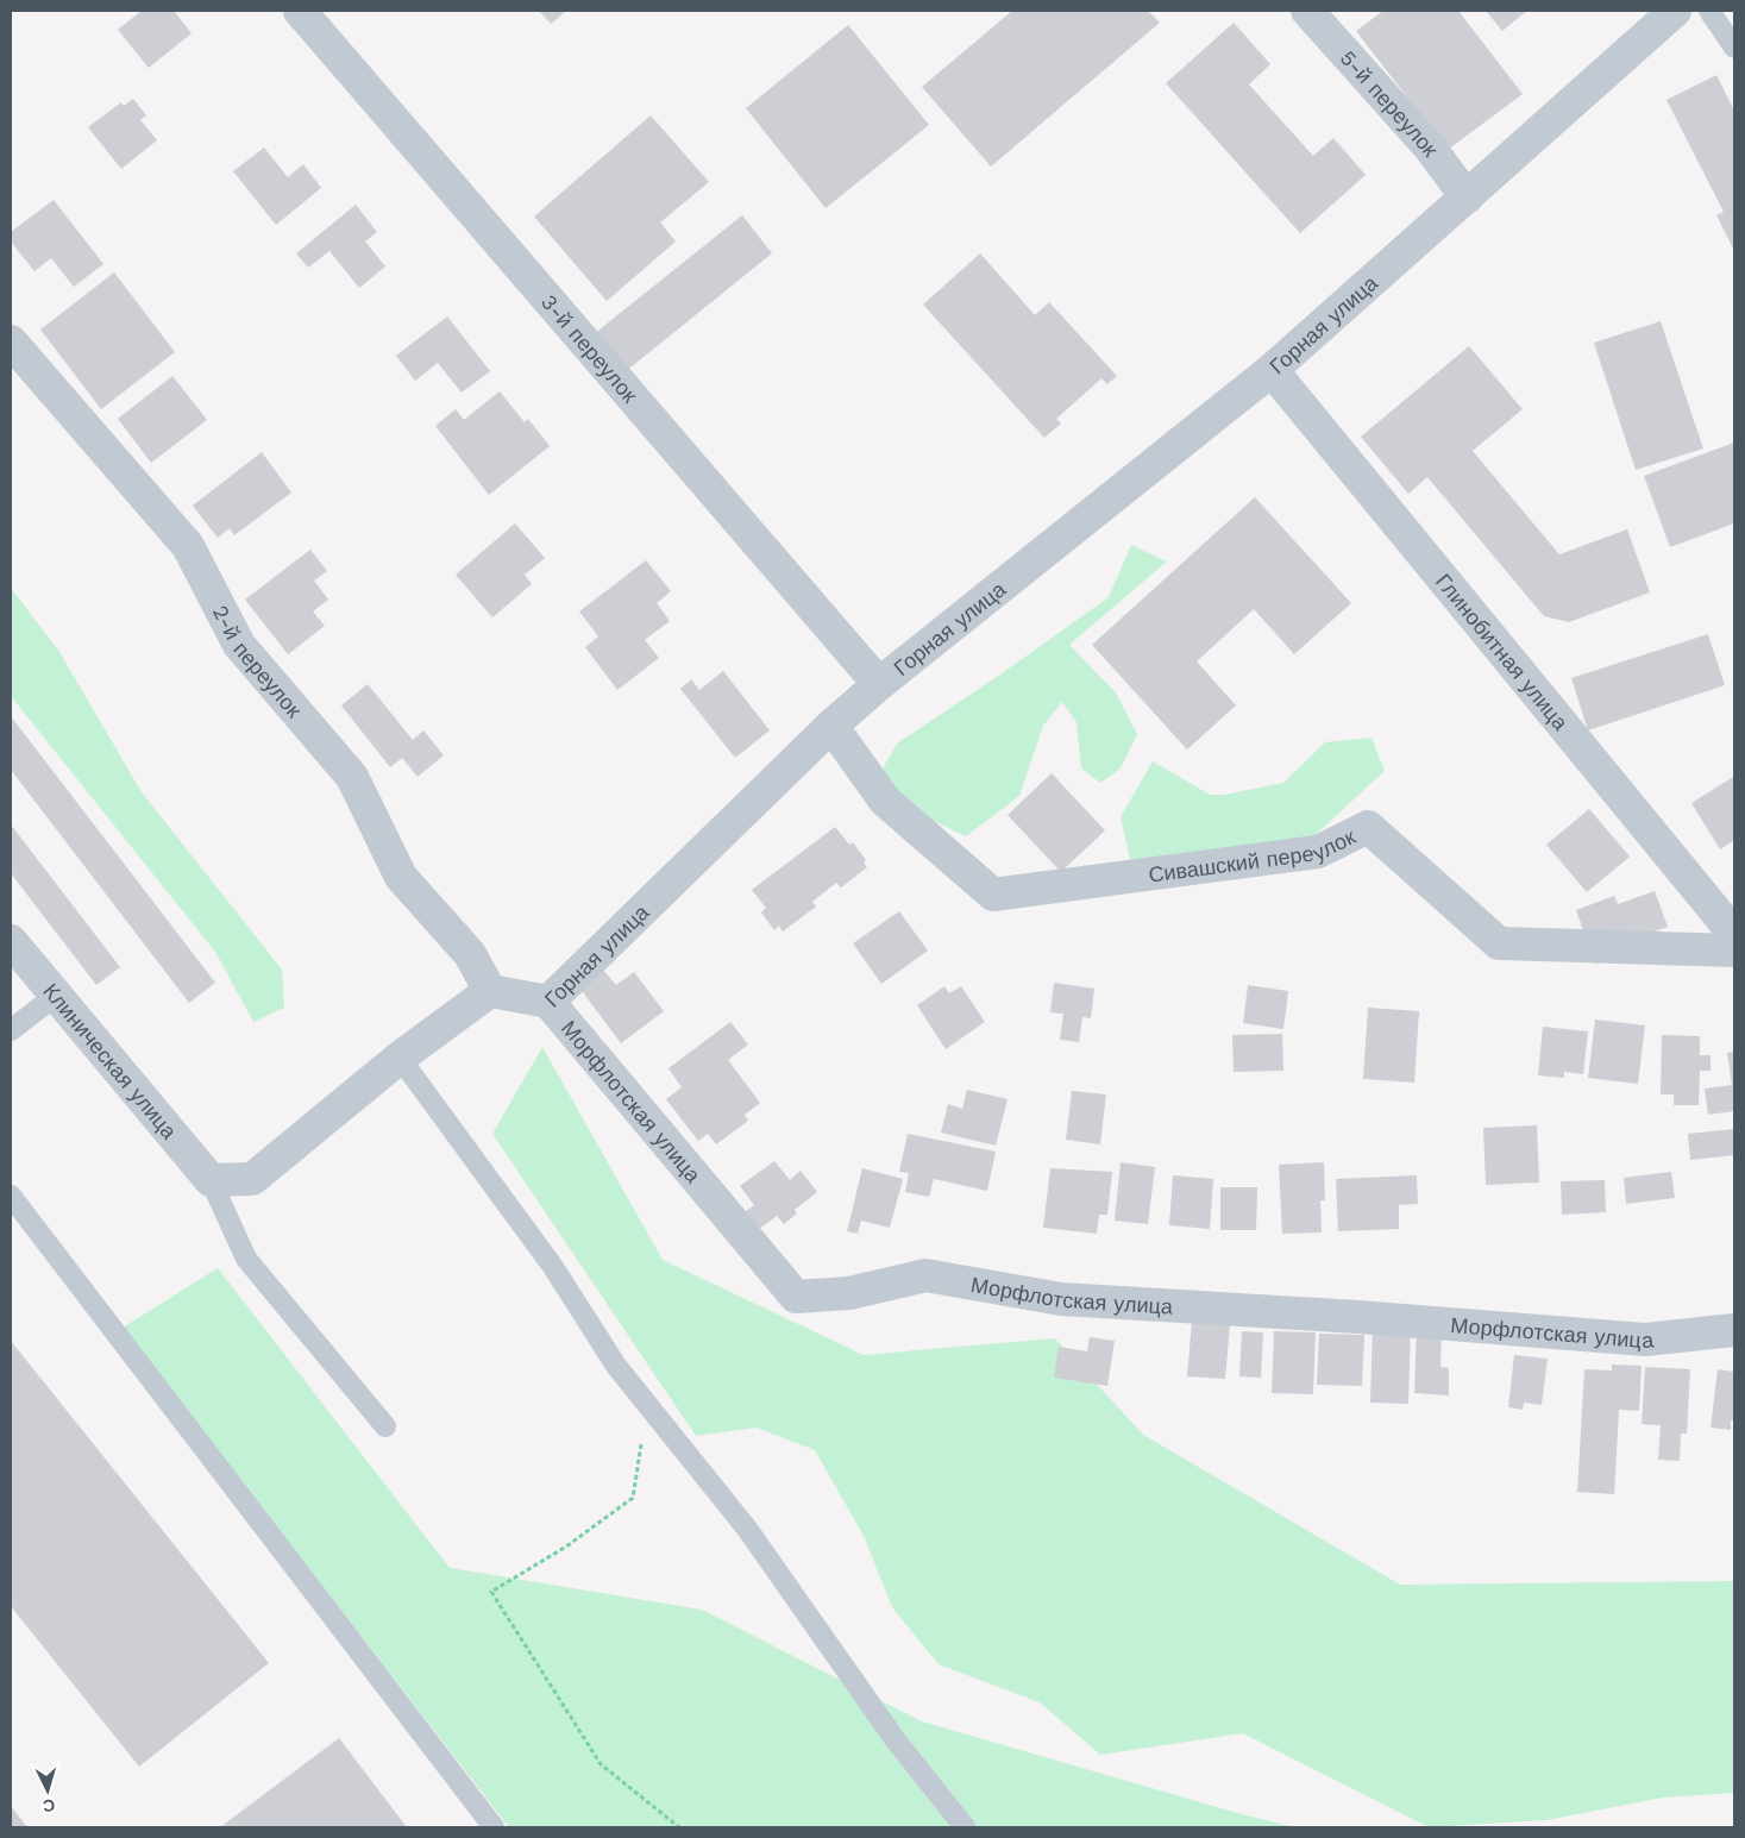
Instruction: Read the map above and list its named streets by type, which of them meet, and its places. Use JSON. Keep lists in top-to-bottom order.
{
  "streets": {
    "street": [
      "5-й переулок",
      "Горная улица",
      "3-й переулок",
      "Глинобитная улица",
      "2-й переулок",
      "Сивашский переулок",
      "Клиническая улица",
      "Морфлотская улица"
    ]
  },
  "crossings": [
    ["5-й переулок", "Горная улица"],
    ["Горная улица", "3-й переулок"],
    ["Горная улица", "Глинобитная улица"],
    ["Горная улица", "2-й переулок"],
    ["Горная улица", "Сивашский переулок"],
    ["Горная улица", "Морфлотская улица"]
  ],
  "north": "bottom"
}
